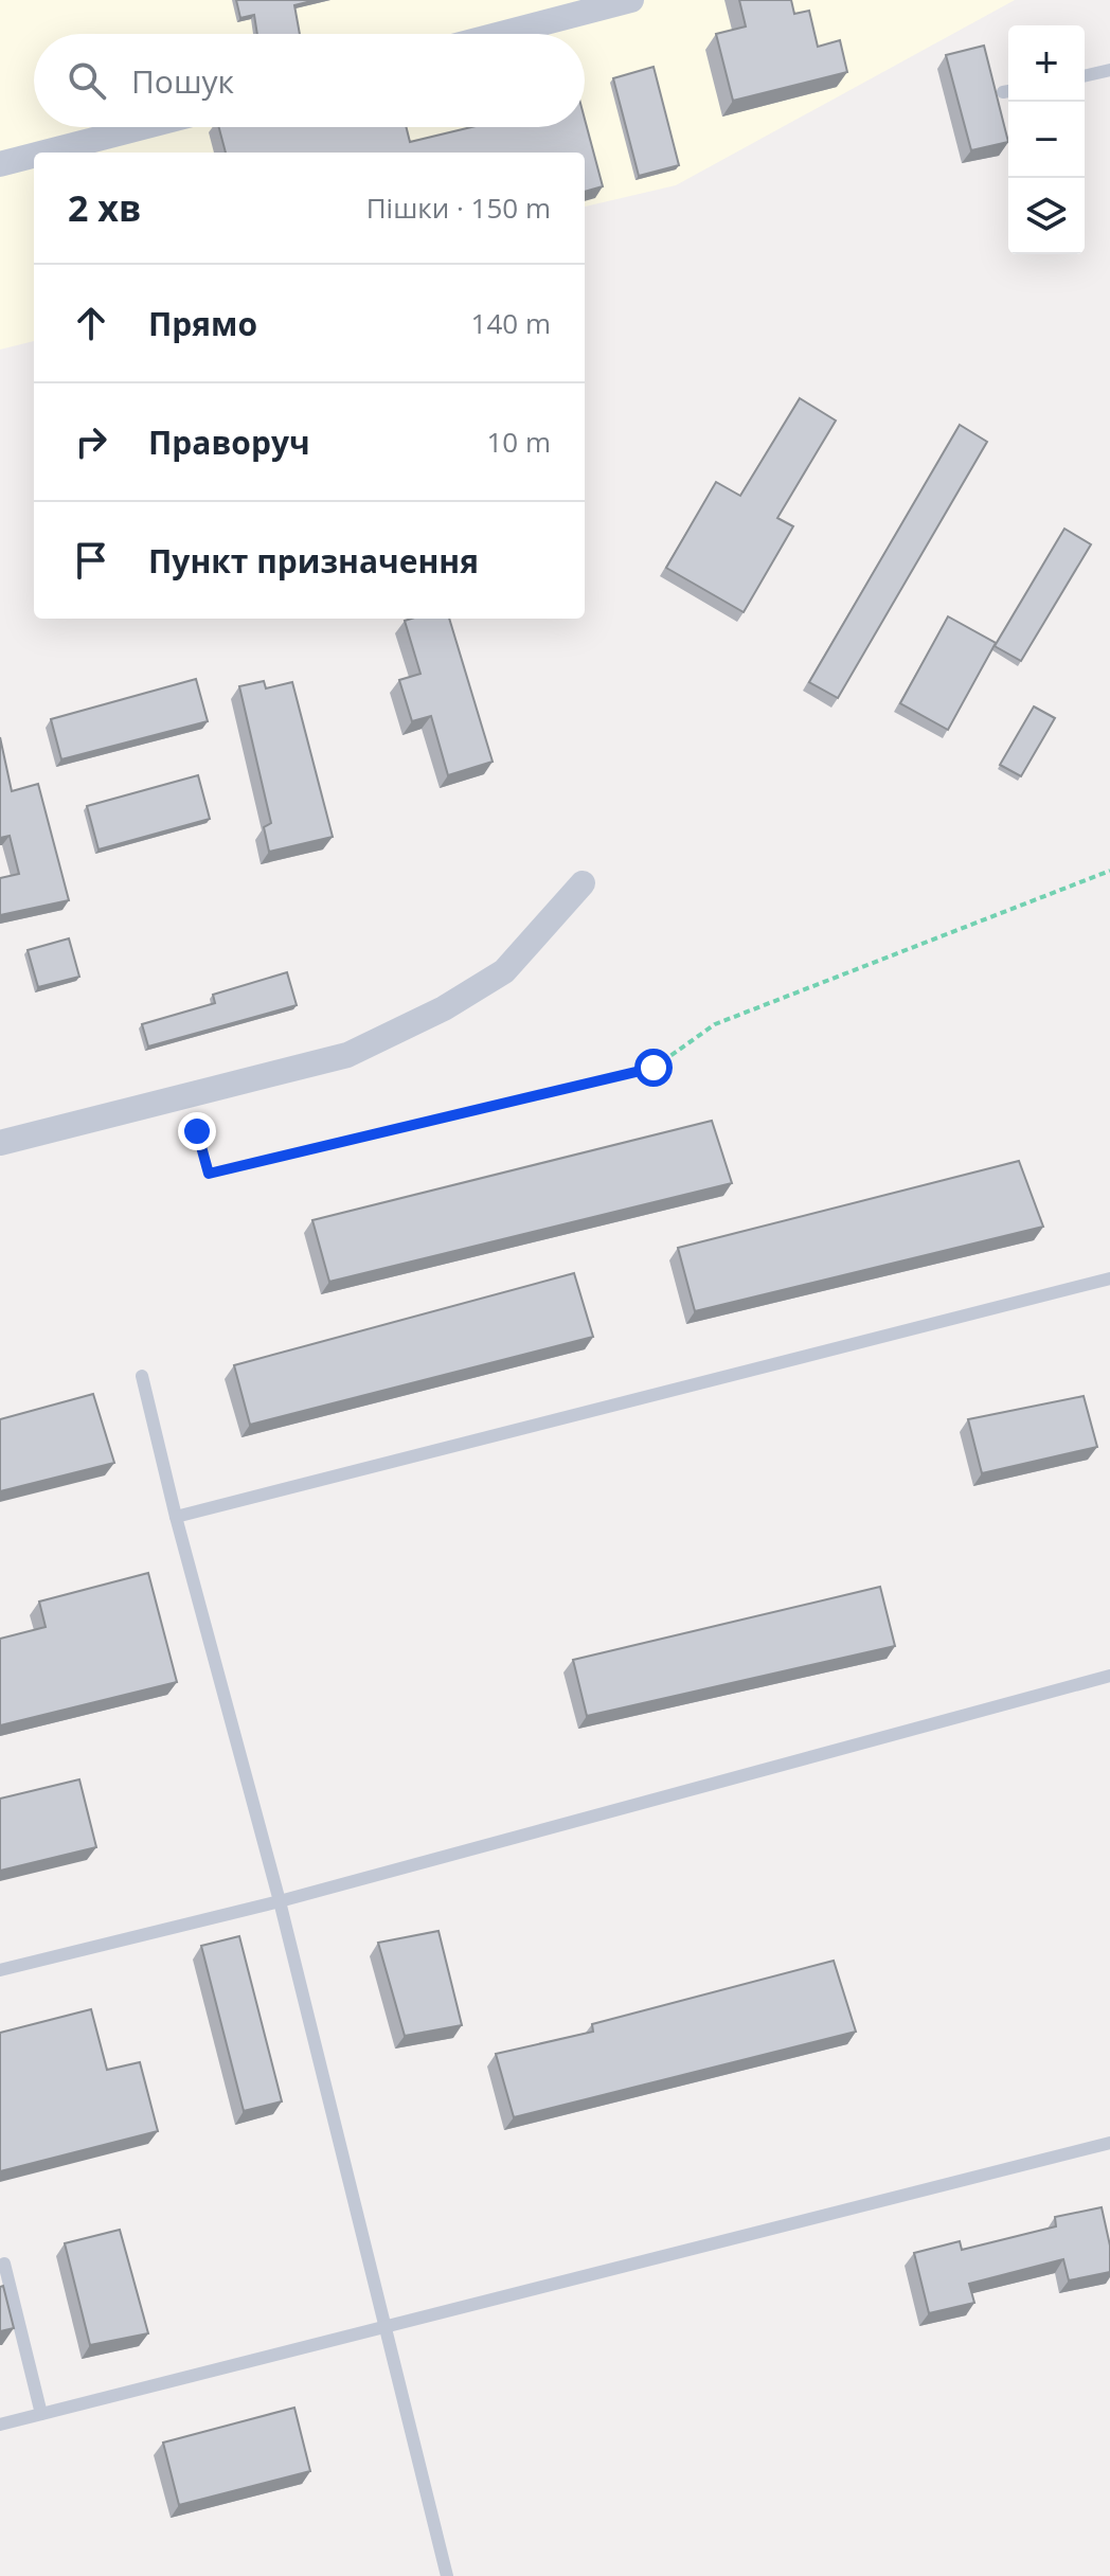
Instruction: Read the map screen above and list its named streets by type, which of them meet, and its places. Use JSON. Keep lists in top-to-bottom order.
{
  "page": {
    "map_buttons": ["+", "−"],
    "search": "Пошук",
    "heading": ["2 хв", "Пішки · 150 m"],
    "list": [
      ["Прямо", "140 m"],
      ["Праворуч", "10 m"],
      "Пункт призначення"
    ]
  }
}
